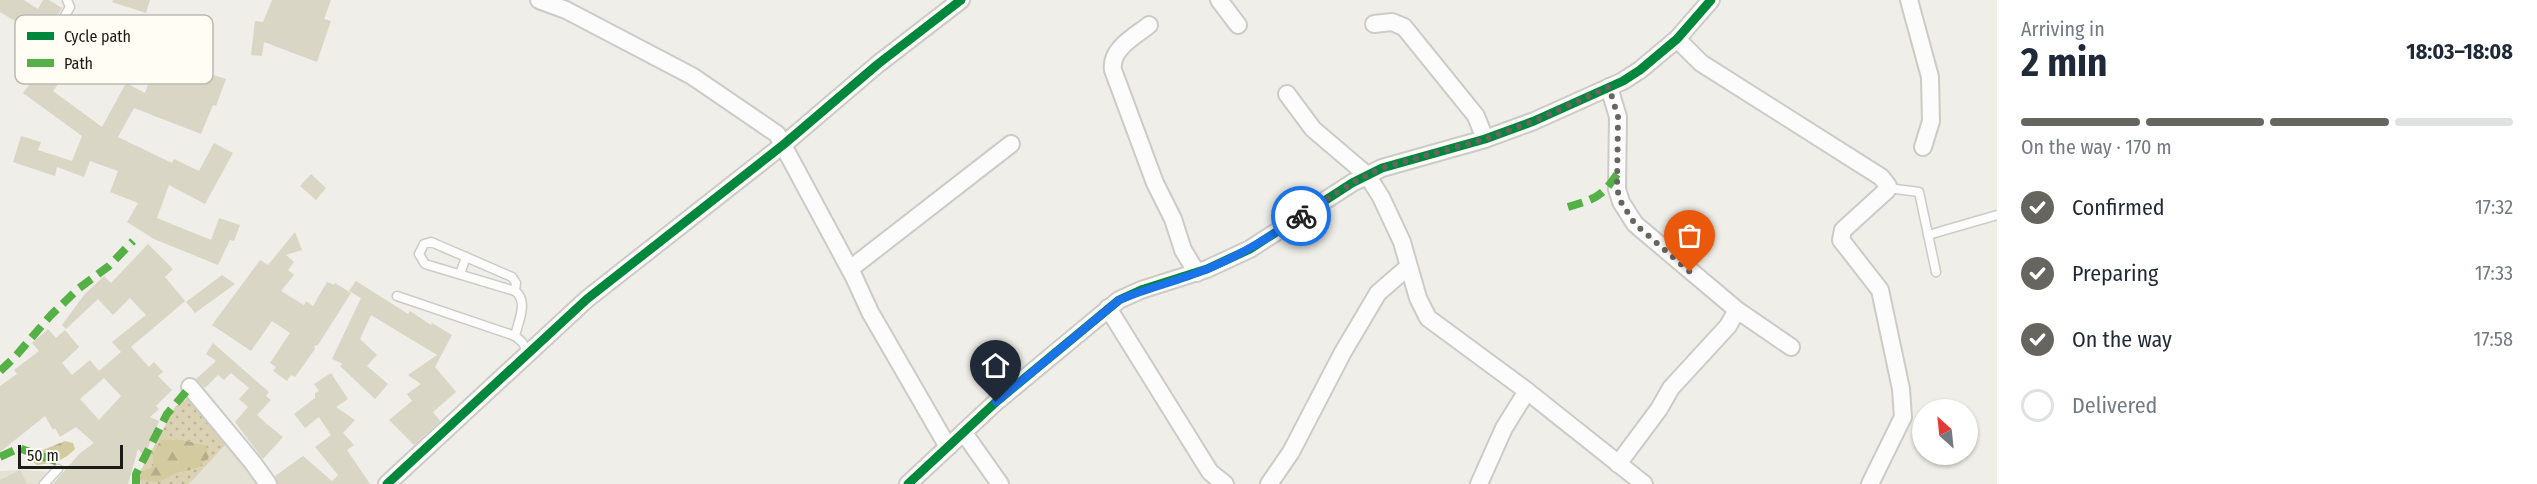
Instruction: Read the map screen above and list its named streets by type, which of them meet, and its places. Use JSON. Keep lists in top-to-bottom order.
{
  "legend": ["Cycle path", "Path"],
  "scale_bar": "50 m",
  "north": "top left",
  "page": {
    "heading": ["2 min", "Arriving in", "18:03–18:08"],
    "bar": "On the way · 170 m",
    "list": [
      ["Confirmed", "17:32"],
      ["Preparing", "17:33"],
      ["On the way", "17:58"],
      "Delivered"
    ],
    "scale": "50 m"
  }
}
